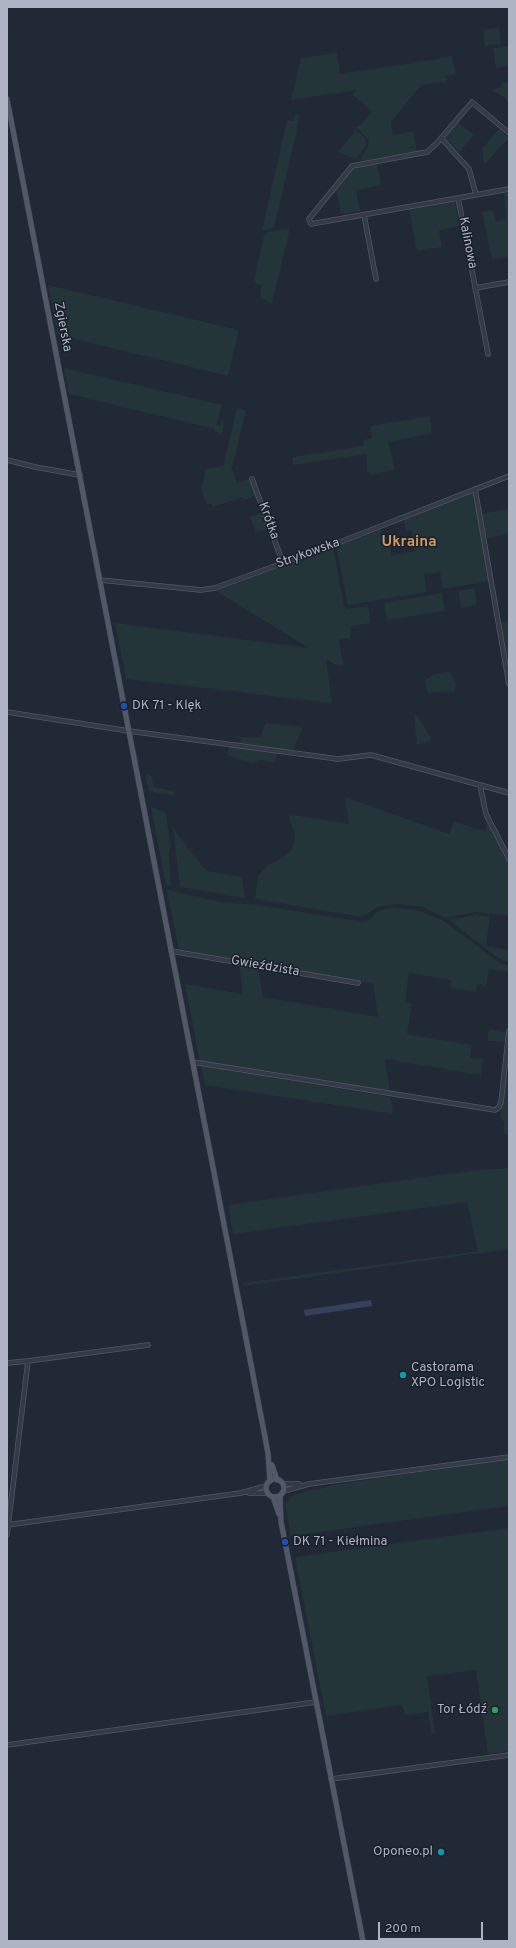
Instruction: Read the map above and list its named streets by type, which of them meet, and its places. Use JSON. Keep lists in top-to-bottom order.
{
  "streets": {
    "main road": ["Zgierska"],
    "street": [
      "Kalinowa",
      "Krótka",
      "Strykowska",
      "Gwieździsta"
    ]
  },
  "crossings": [
    ["Zgierska", "Strykowska"],
    ["Zgierska", "Gwieździsta"],
    ["Krótka", "Strykowska"]
  ],
  "districts": ["Ukraina"],
  "places": [
    "DK 71 - Klęk",
    "Castorama XPO Logistic",
    "DK 71 - Kiełmina",
    "Tor Łódź",
    "Oponeo.pl"
  ],
  "scale_bar": "200 m"
}
